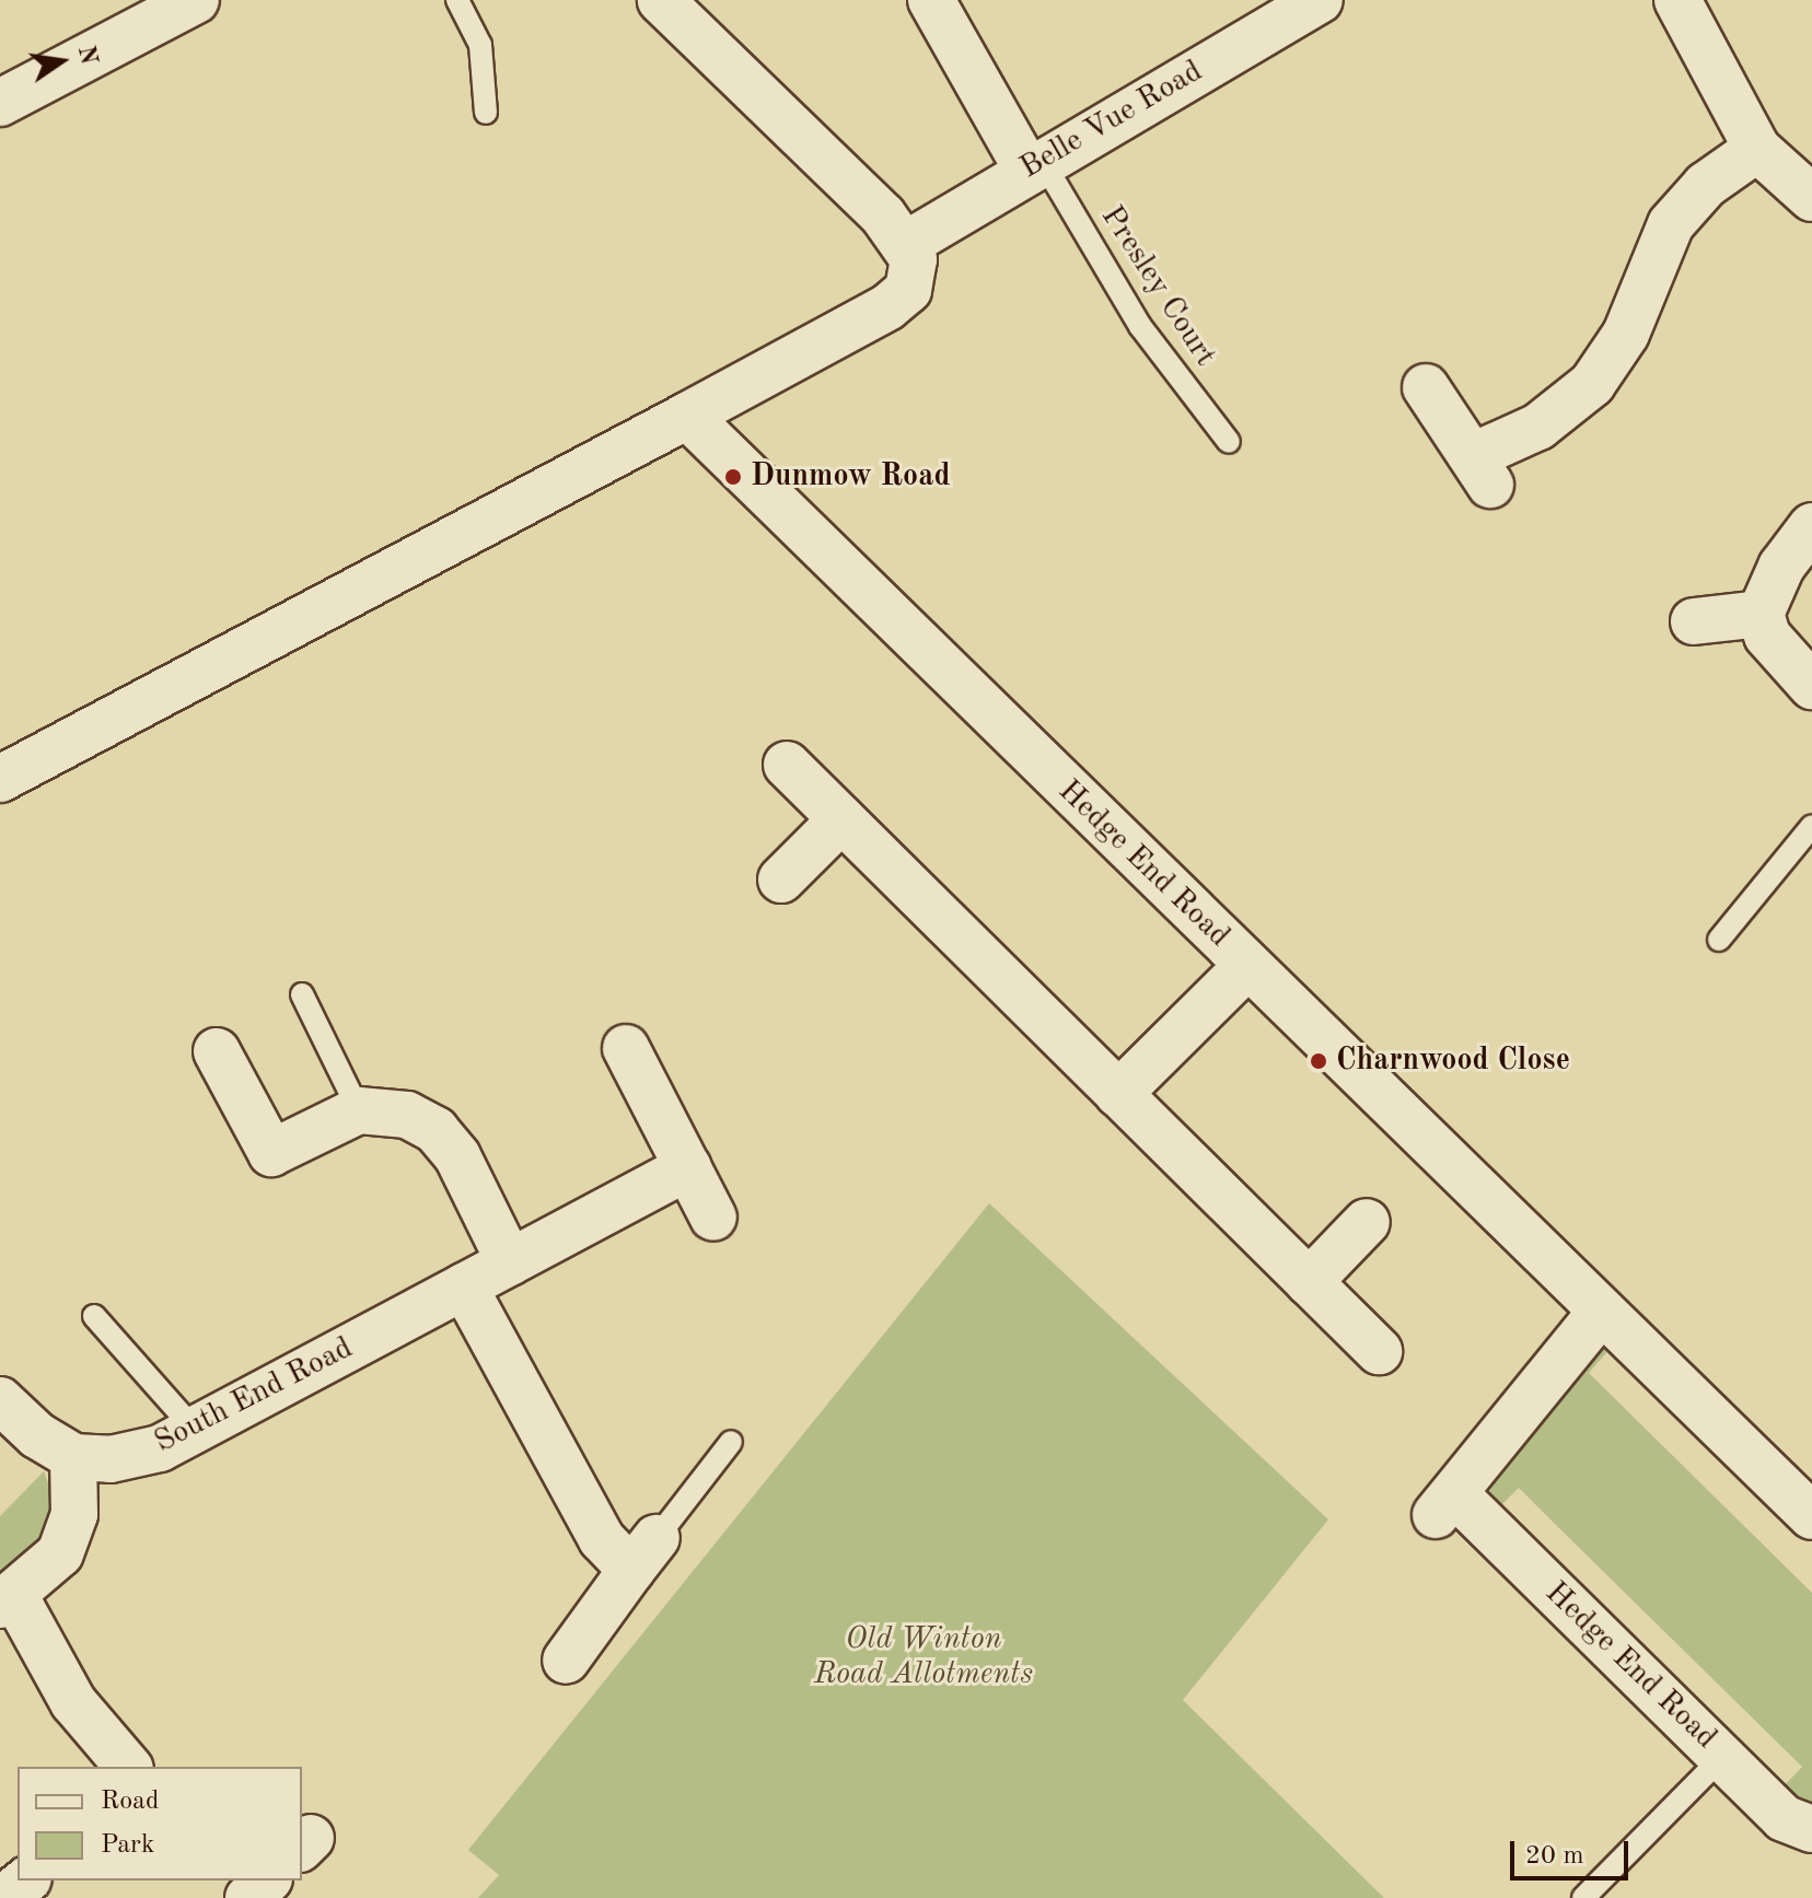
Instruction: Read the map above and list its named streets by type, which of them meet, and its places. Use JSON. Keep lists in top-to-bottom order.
{
  "streets": {
    "street": ["Belle Vue Road", "Hedge End Road", "South End Road"],
    "lane": ["Presley Court"]
  },
  "crossings": [
    ["Belle Vue Road", "Presley Court"]
  ],
  "parks": ["Old Winton Road Allotments"],
  "places": ["Dunmow Road", "Charnwood Close"],
  "legend": ["Road", "Park"],
  "scale_bar": "20 m",
  "north": "right"
}
